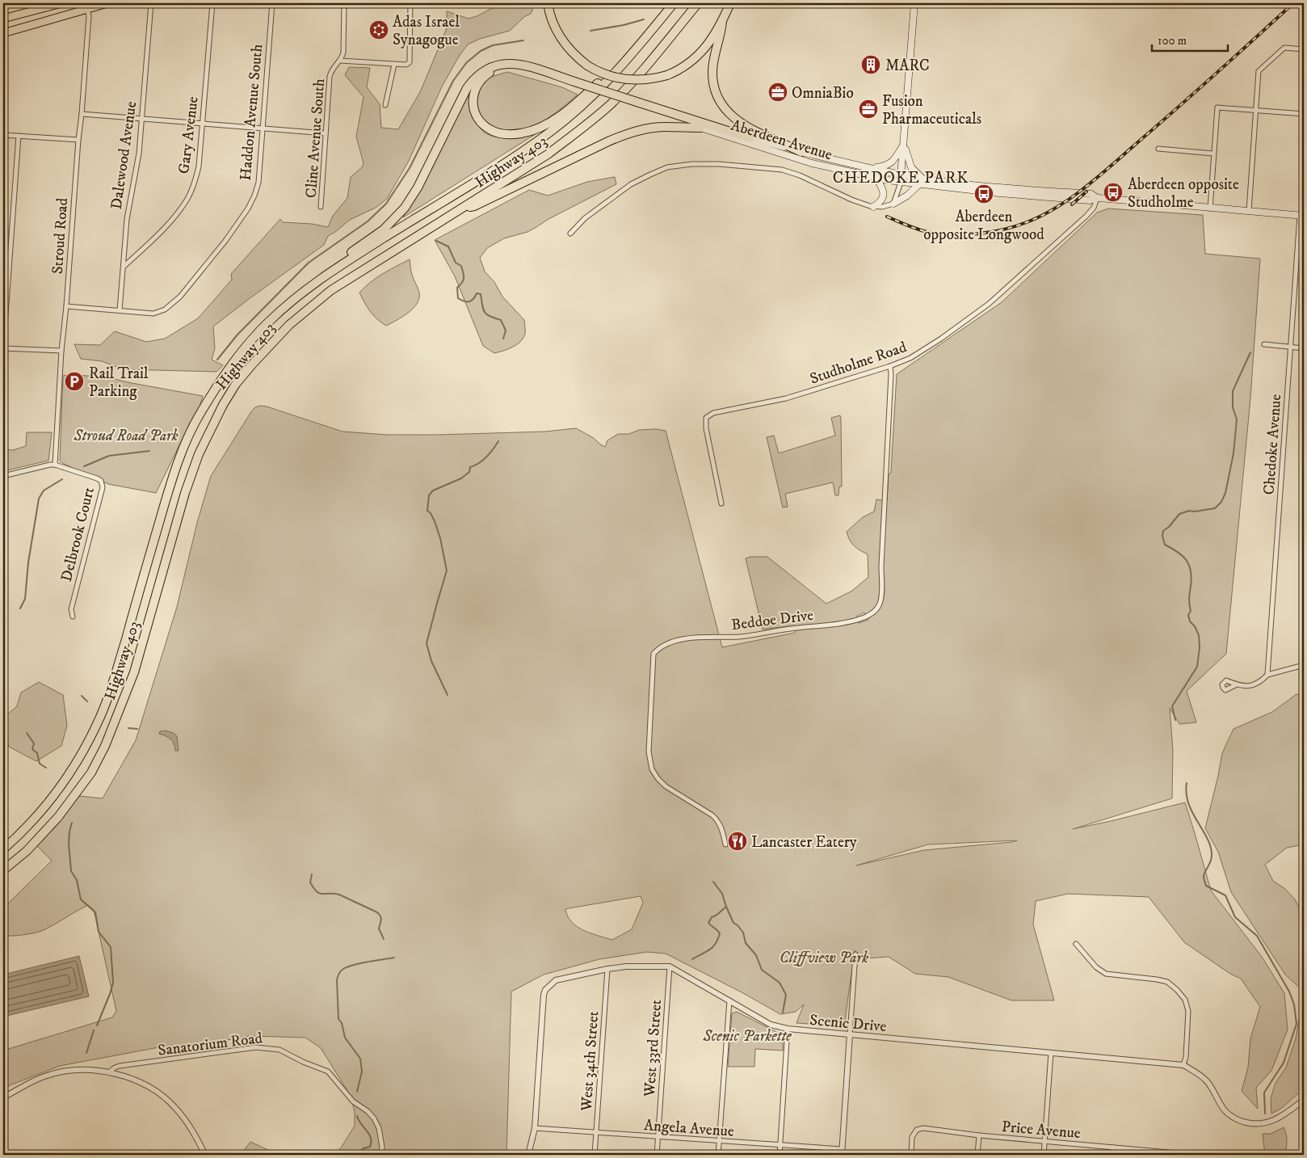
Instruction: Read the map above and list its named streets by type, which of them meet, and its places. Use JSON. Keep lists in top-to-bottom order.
{
  "streets": {
    "highway": ["Highway 403"],
    "main road": ["Aberdeen Avenue"],
    "street": [
      "Haddon Avenue South",
      "Gary Avenue",
      "Cline Avenue South",
      "Dalewood Avenue",
      "Stroud Road",
      "Studholme Road",
      "Chedoke Avenue",
      "Delbrook Court",
      "Beddoe Drive",
      "Scenic Drive",
      "Sanatorium Road",
      "West 33rd Street",
      "West 34th Street",
      "Angela Avenue",
      "Price Avenue"
    ]
  },
  "crossings": [
    ["Haddon Avenue South", "Dalewood Avenue"],
    ["Haddon Avenue South", "Stroud Road"],
    ["Gary Avenue", "Dalewood Avenue"],
    ["Aberdeen Avenue", "Studholme Road"],
    ["Aberdeen Avenue", "Chedoke Avenue"],
    ["Stroud Road", "Delbrook Court"],
    ["Studholme Road", "Beddoe Drive"],
    ["Scenic Drive", "West 33rd Street"],
    ["Scenic Drive", "West 34th Street"],
    ["Scenic Drive", "Angela Avenue"],
    ["West 33rd Street", "Angela Avenue"],
    ["West 34th Street", "Angela Avenue"]
  ],
  "districts": ["CHEDOKE PARK"],
  "parks": ["Stroud Road Park", "Cliffview Park", "Scenic Parkette"],
  "places": {
    "synagogue": ["Adas Israel Synagogue"],
    "building": ["MARC"],
    "office": ["OmniaBio", "Fusion Pharmaceuticals"],
    "bus stop": ["Aberdeen opposite Studholme", "Aberdeen opposite Longwood"],
    "parking": ["Rail Trail Parking"],
    "restaurant": ["Lancaster Eatery"]
  },
  "scale_bar": "100 m"
}
